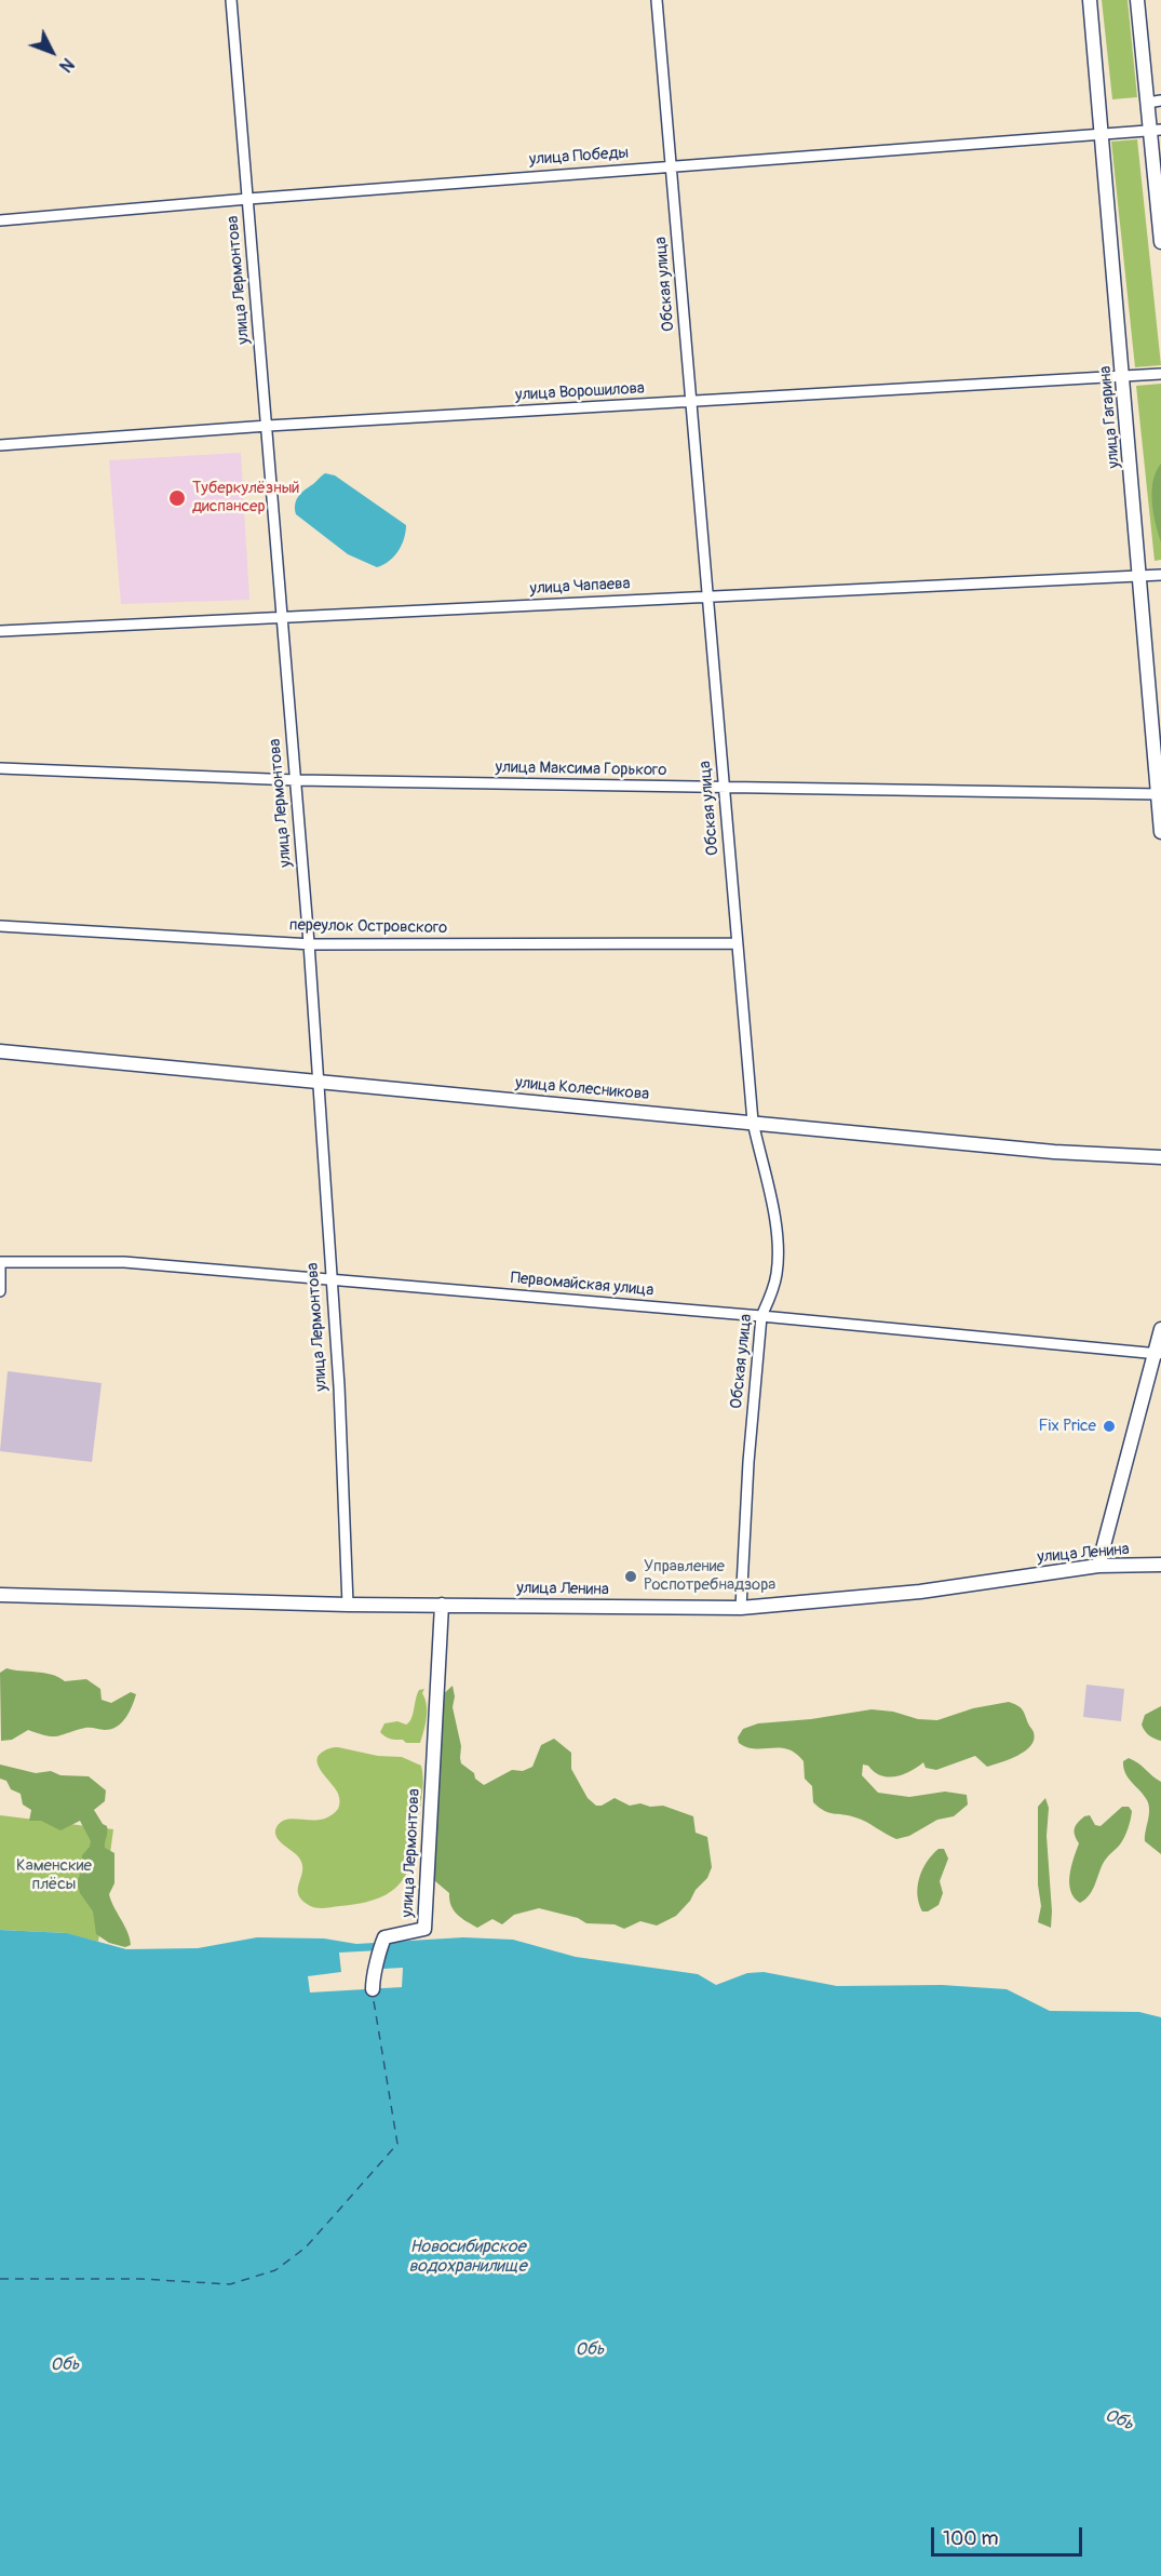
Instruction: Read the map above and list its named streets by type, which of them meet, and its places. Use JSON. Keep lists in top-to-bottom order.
{
  "streets": {
    "street": [
      "улица Победы",
      "улица Лермонтова",
      "Обская улица",
      "улица Ворошилова",
      "улица Гагарина",
      "улица Чапаева",
      "улица Максима Горького",
      "переулок Островского",
      "улица Колесникова",
      "Первомайская улица",
      "улица Ленина"
    ]
  },
  "crossings": [
    ["улица Победы", "улица Лермонтова"],
    ["улица Победы", "Обская улица"],
    ["улица Победы", "улица Гагарина"],
    ["улица Лермонтова", "улица Ворошилова"],
    ["улица Лермонтова", "улица Чапаева"],
    ["улица Лермонтова", "улица Максима Горького"],
    ["улица Лермонтова", "переулок Островского"],
    ["улица Лермонтова", "улица Колесникова"],
    ["улица Лермонтова", "Первомайская улица"],
    ["улица Лермонтова", "улица Ленина"],
    ["Обская улица", "улица Ворошилова"],
    ["Обская улица", "улица Чапаева"],
    ["Обская улица", "улица Максима Горького"],
    ["Обская улица", "переулок Островского"],
    ["Обская улица", "улица Колесникова"],
    ["Обская улица", "Первомайская улица"],
    ["Обская улица", "улица Ленина"],
    ["улица Ворошилова", "улица Гагарина"],
    ["улица Гагарина", "улица Чапаева"],
    ["улица Гагарина", "улица Максима Горького"]
  ],
  "water": ["Новосибирское водохранилище", "Обь"],
  "parks": ["Каменские плёсы"],
  "places": ["Туберкулёзный диспансер", "Fix Price", "Управление Роспотребнадзора"],
  "scale_bar": "100 m",
  "north": "bottom right"
}
